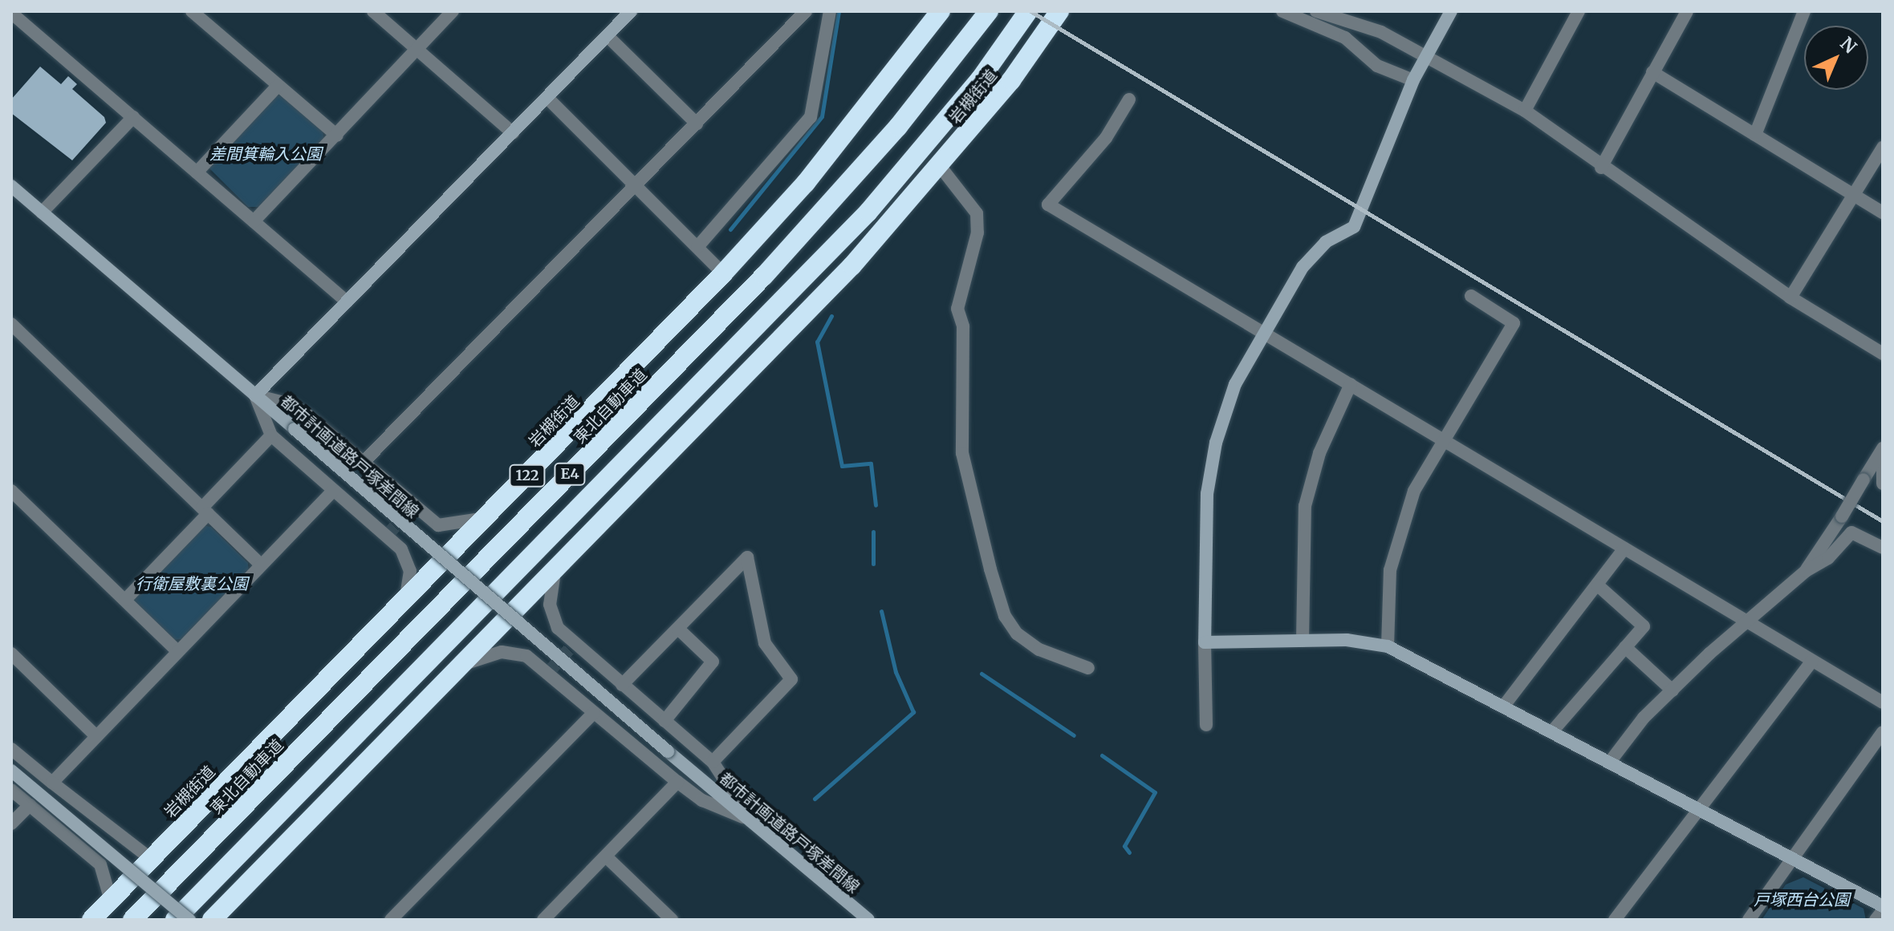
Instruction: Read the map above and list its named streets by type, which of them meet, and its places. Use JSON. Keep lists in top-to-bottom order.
{
  "streets": {
    "highway": [
      "岩槻街道",
      "東北自動車道",
      "E4",
      "122"
    ],
    "street": ["都市計画道路戸塚差間線"]
  },
  "parks": ["差間箕輪入公園", "行衛屋敷裏公園", "戸塚西台公園"],
  "north": "top right"
}
